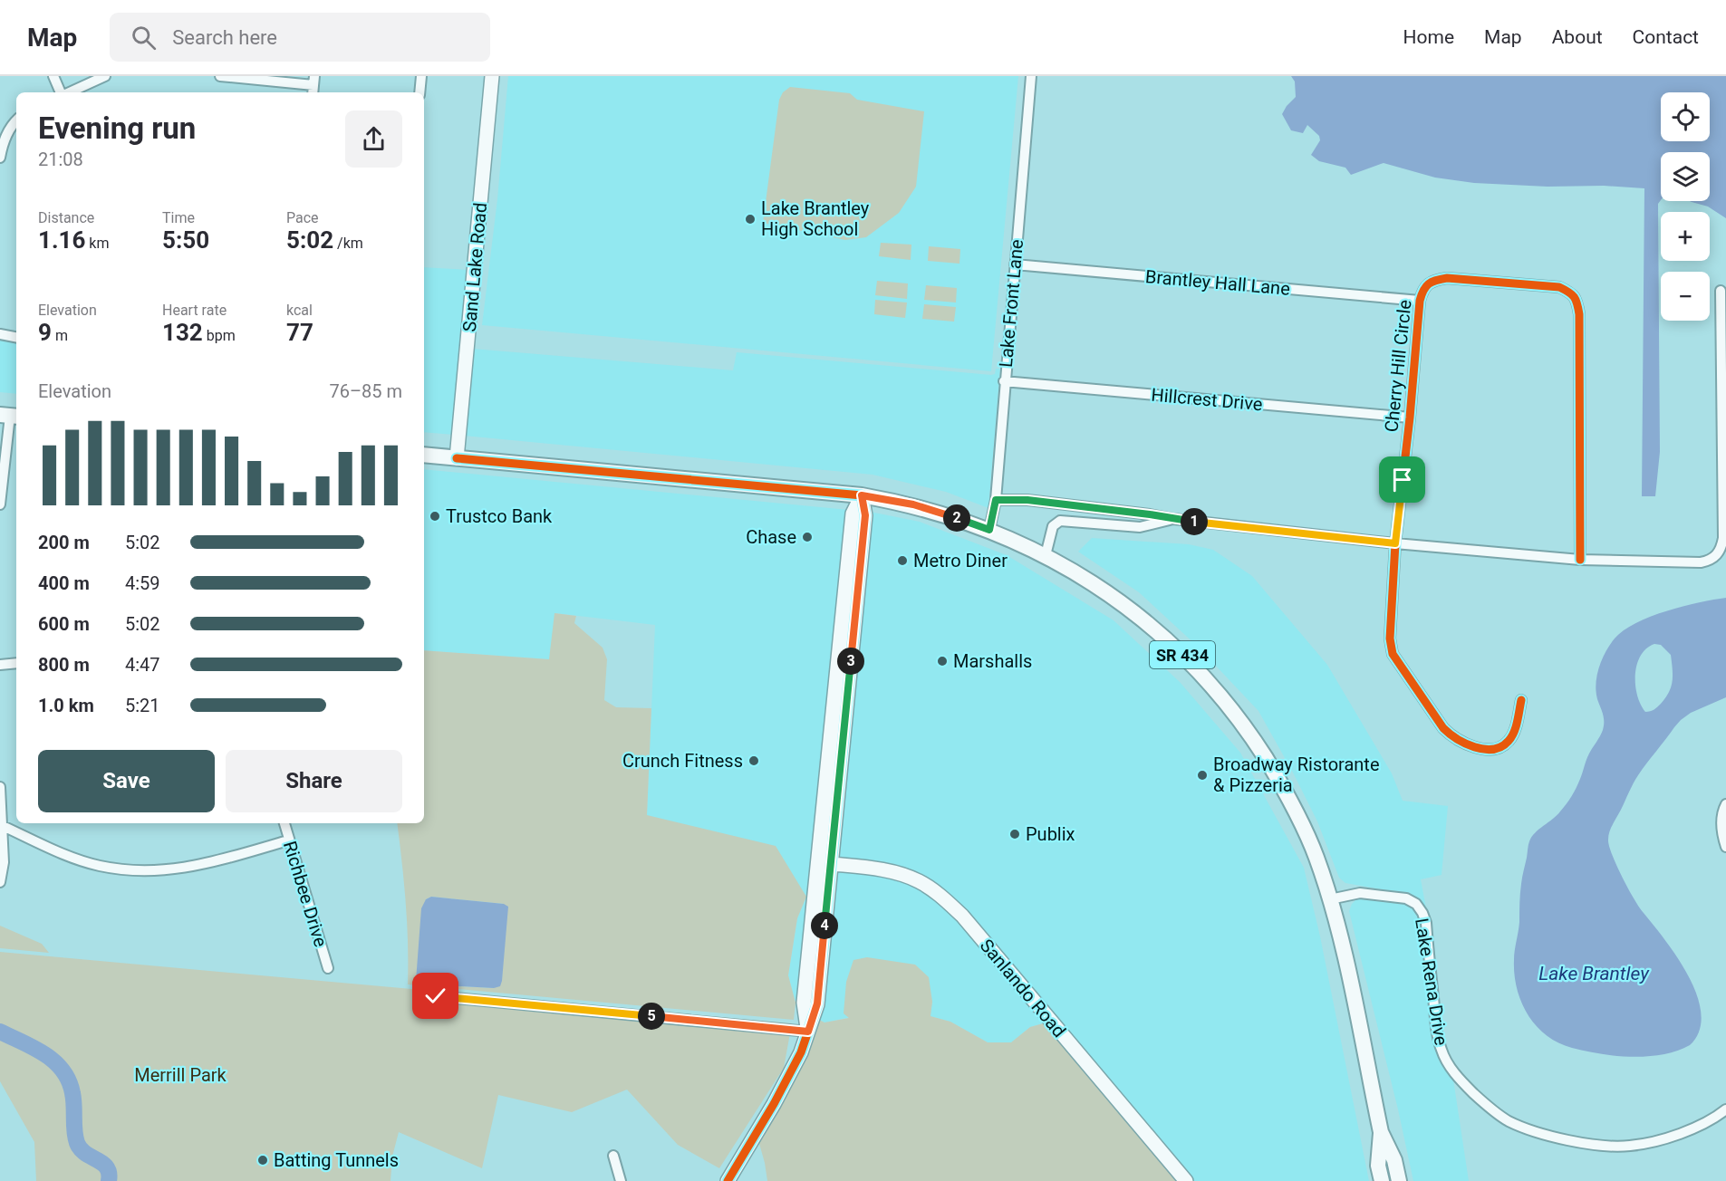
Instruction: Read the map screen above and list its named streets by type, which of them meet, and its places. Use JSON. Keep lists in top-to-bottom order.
{
  "streets": {
    "main road": ["SR 434"],
    "street": [
      "Sand Lake Road",
      "Brantley Hall Lane",
      "Lake Front Lane",
      "Cherry Hill Circle",
      "Hillcrest Drive",
      "Richbee Drive",
      "Lake Rena Drive",
      "Sanlando Road"
    ]
  },
  "crossings": [
    ["Sand Lake Road", "SR 434"],
    ["Brantley Hall Lane", "Lake Front Lane"],
    ["Brantley Hall Lane", "Cherry Hill Circle"],
    ["Lake Front Lane", "Hillcrest Drive"],
    ["Lake Front Lane", "SR 434"],
    ["Cherry Hill Circle", "Hillcrest Drive"],
    ["SR 434", "Lake Rena Drive"]
  ],
  "water": ["Lake Brantley"],
  "parks": ["Merrill Park"],
  "places": [
    "Lake Brantley High School",
    "Trustco Bank",
    "Chase",
    "Metro Diner",
    "Marshalls",
    "Crunch Fitness",
    "Broadway Ristorante & Pizzeria",
    "Publix",
    "Batting Tunnels"
  ],
  "page": {
    "header": "Map",
    "search": "Search here",
    "nav": [
      "Home",
      "Map",
      "About",
      "Contact"
    ],
    "map_buttons": ["+", "−"],
    "heading": ["Evening run", "21:08"],
    "stats": [
      ["Distance", "1.16 km"],
      ["Time", "5:50"],
      ["Pace", "5:02 /km"],
      ["Elevation", "9 m"],
      ["Heart rate", "132 bpm"],
      ["kcal", "77"]
    ],
    "chart": ["Elevation", "76–85 m"],
    "pins": [
      "2",
      "1",
      "3",
      "4",
      "5"
    ],
    "list": [
      {
        "name": "200 m",
        "note": "5:02"
      },
      {
        "name": "400 m",
        "note": "4:59"
      },
      {
        "name": "600 m",
        "note": "5:02"
      },
      {
        "name": "800 m",
        "note": "4:47"
      },
      {
        "name": "1.0 km",
        "note": "5:21"
      }
    ],
    "buttons": ["Save", "Share"]
  }
}
